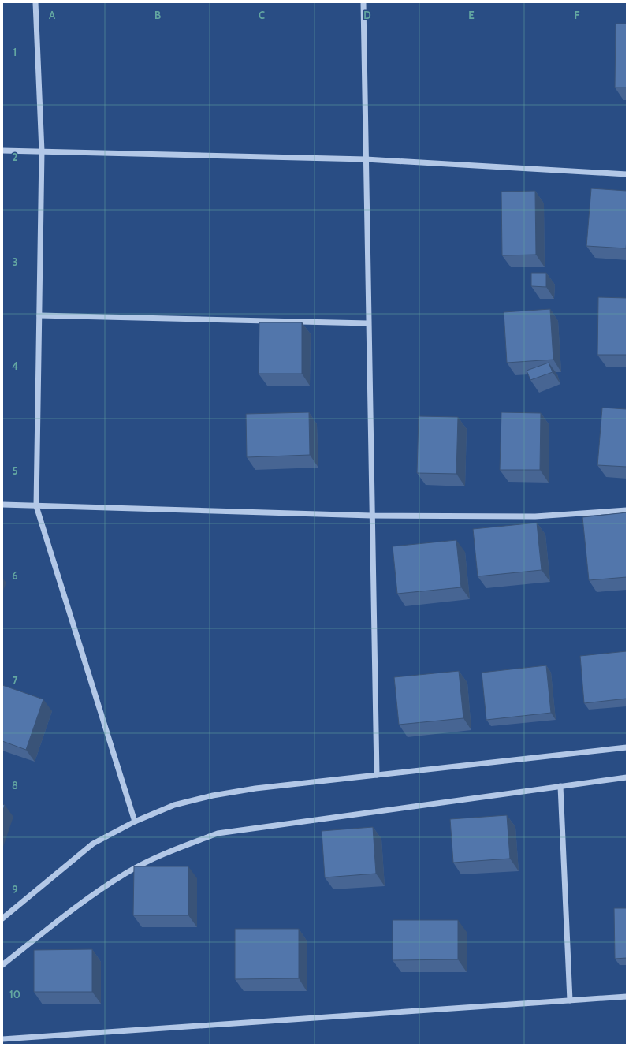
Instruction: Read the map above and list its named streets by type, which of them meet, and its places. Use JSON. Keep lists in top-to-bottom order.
{
  "grid": {
    "columns": [
      "A",
      "B",
      "C",
      "D",
      "E",
      "F"
    ],
    "rows": [
      "1",
      "2",
      "3",
      "4",
      "5",
      "6",
      "7",
      "8",
      "9",
      "10"
    ]
  }
}
